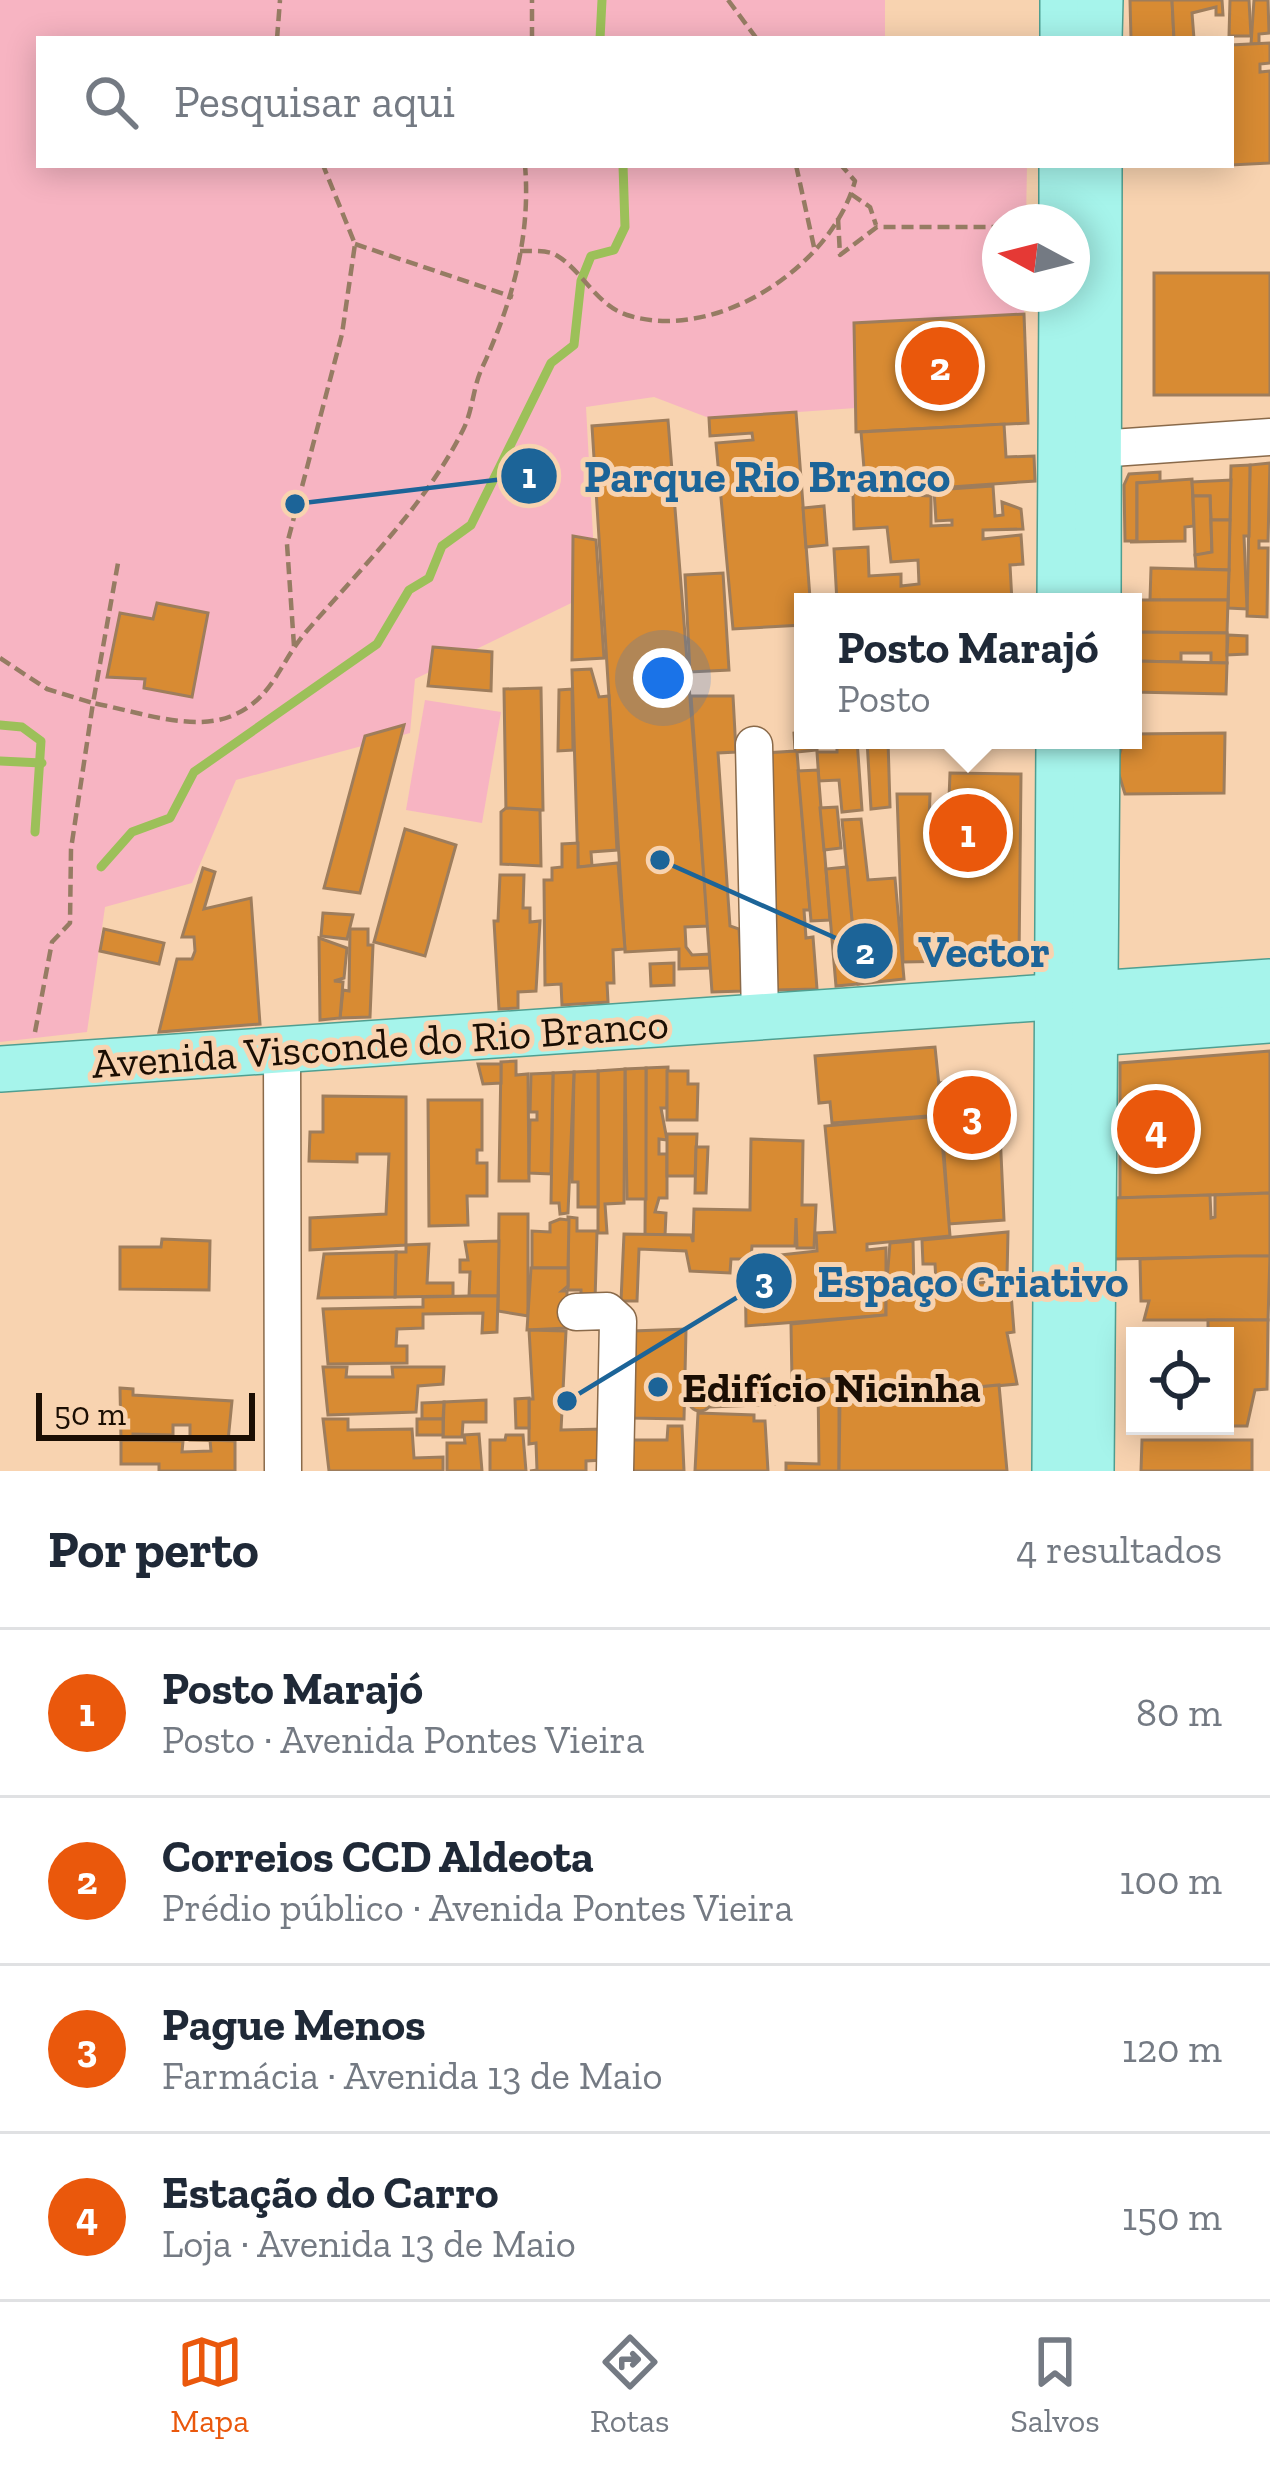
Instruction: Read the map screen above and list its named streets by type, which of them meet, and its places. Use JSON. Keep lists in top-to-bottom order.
{
  "streets": {
    "main road": ["Avenida Visconde do Rio Branco"]
  },
  "places": [
    "Parque Rio Branco",
    "Vector",
    "Edifício Nicinha",
    "Espaço Criativo"
  ],
  "scale_bar": "50 m",
  "north": "left",
  "page": {
    "search": "Pesquisar aqui",
    "pins": [
      "2",
      "1",
      "3",
      "4"
    ],
    "popup": ["Posto Marajó", "Posto"],
    "scale": "50 m",
    "heading": ["Por perto", "4 resultados"],
    "list": [
      {
        "mark": "1",
        "name": "Posto Marajó",
        "note": "Posto · Avenida Pontes Vieira",
        "value": "80 m"
      },
      {
        "mark": "2",
        "name": "Correios CCD Aldeota",
        "note": "Prédio público · Avenida Pontes Vieira",
        "value": "100 m"
      },
      {
        "mark": "3",
        "name": "Pague Menos",
        "note": "Farmácia · Avenida 13 de Maio",
        "value": "120 m"
      },
      {
        "mark": "4",
        "name": "Estação do Carro",
        "note": "Loja · Avenida 13 de Maio",
        "value": "150 m"
      }
    ],
    "nav": ["Mapa", "Rotas", "Salvos"]
  }
}
